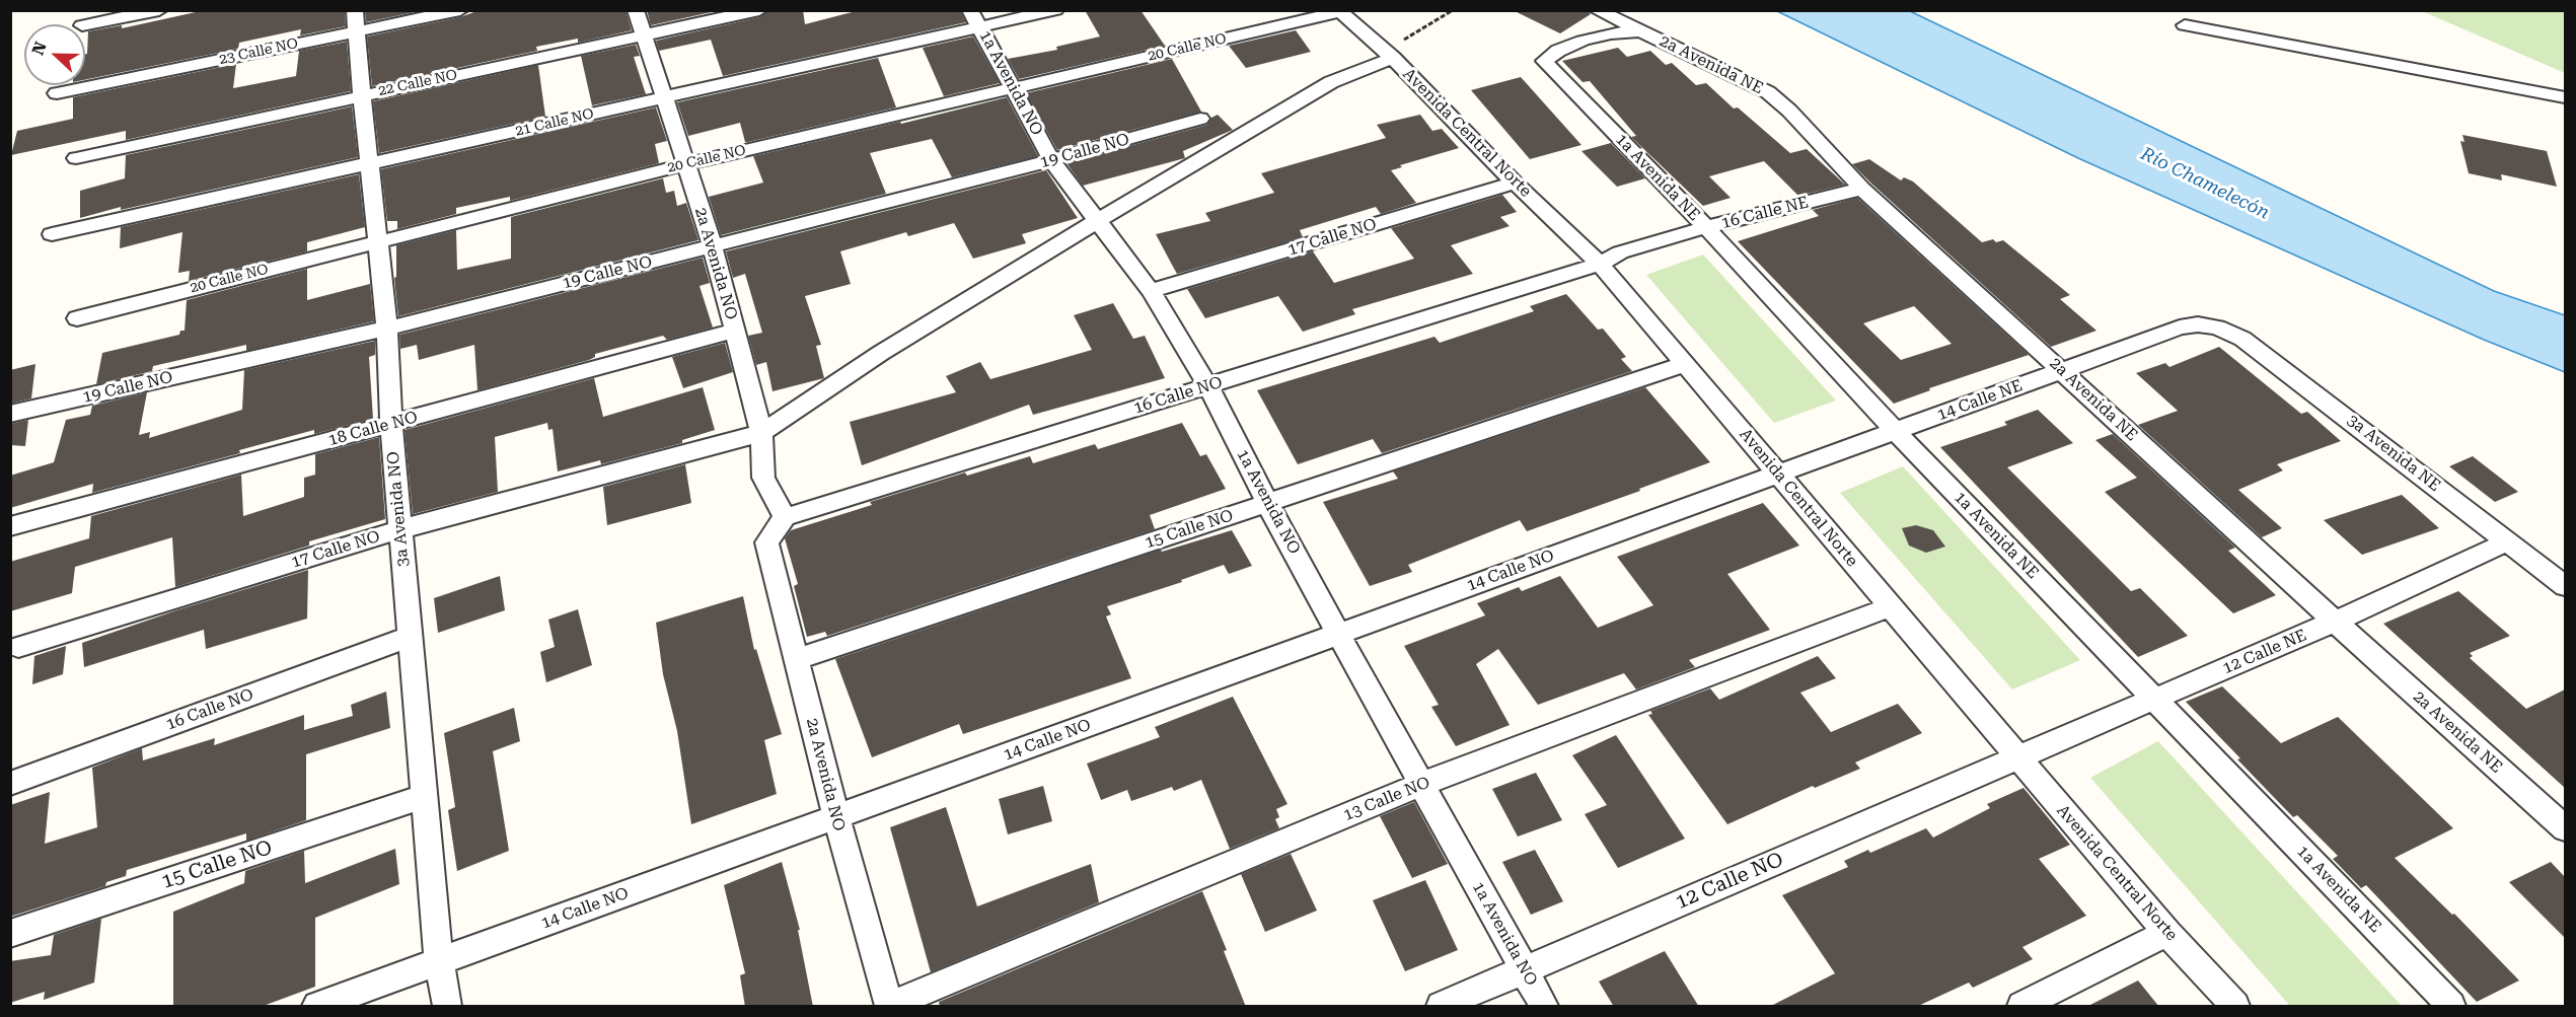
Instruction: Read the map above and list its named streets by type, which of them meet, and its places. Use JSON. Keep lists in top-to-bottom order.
{
  "streets": {
    "street": [
      "20 Calle NO",
      "23 Calle NO",
      "2a Avenida NE",
      "22 Calle NO",
      "1a Avenida NO",
      "21 Calle NO",
      "Avenida Central Norte",
      "19 Calle NO",
      "1a Avenida NE",
      "16 Calle NE",
      "17 Calle NO",
      "2a Avenida NO",
      "16 Calle NO",
      "14 Calle NE",
      "18 Calle NO",
      "3a Avenida NE",
      "3a Avenida NO",
      "15 Calle NO",
      "14 Calle NO",
      "12 Calle NE",
      "13 Calle NO",
      "12 Calle NO"
    ]
  },
  "crossings": [
    ["20 Calle NO", "1a Avenida NO"],
    ["20 Calle NO", "Avenida Central Norte"],
    ["20 Calle NO", "2a Avenida NO"],
    ["20 Calle NO", "3a Avenida NO"],
    ["23 Calle NO", "3a Avenida NO"],
    ["2a Avenida NE", "1a Avenida NE"],
    ["2a Avenida NE", "16 Calle NE"],
    ["2a Avenida NE", "14 Calle NE"],
    ["2a Avenida NE", "12 Calle NE"],
    ["22 Calle NO", "2a Avenida NO"],
    ["22 Calle NO", "3a Avenida NO"],
    ["1a Avenida NO", "21 Calle NO"],
    ["1a Avenida NO", "19 Calle NO"],
    ["1a Avenida NO", "17 Calle NO"],
    ["1a Avenida NO", "16 Calle NO"],
    ["1a Avenida NO", "15 Calle NO"],
    ["1a Avenida NO", "14 Calle NO"],
    ["1a Avenida NO", "13 Calle NO"],
    ["1a Avenida NO", "12 Calle NO"],
    ["21 Calle NO", "2a Avenida NO"],
    ["21 Calle NO", "3a Avenida NO"],
    ["Avenida Central Norte", "16 Calle NE"],
    ["Avenida Central Norte", "17 Calle NO"],
    ["Avenida Central Norte", "16 Calle NO"],
    ["Avenida Central Norte", "14 Calle NE"],
    ["Avenida Central Norte", "15 Calle NO"],
    ["Avenida Central Norte", "14 Calle NO"],
    ["Avenida Central Norte", "12 Calle NE"],
    ["Avenida Central Norte", "13 Calle NO"],
    ["Avenida Central Norte", "12 Calle NO"],
    ["19 Calle NO", "2a Avenida NO"],
    ["19 Calle NO", "3a Avenida NO"],
    ["1a Avenida NE", "16 Calle NE"],
    ["1a Avenida NE", "14 Calle NE"],
    ["1a Avenida NE", "12 Calle NE"],
    ["16 Calle NE", "16 Calle NO"],
    ["17 Calle NO", "2a Avenida NO"],
    ["17 Calle NO", "3a Avenida NO"],
    ["2a Avenida NO", "16 Calle NO"],
    ["2a Avenida NO", "18 Calle NO"],
    ["2a Avenida NO", "15 Calle NO"],
    ["2a Avenida NO", "14 Calle NO"],
    ["2a Avenida NO", "13 Calle NO"],
    ["16 Calle NO", "3a Avenida NO"],
    ["14 Calle NE", "3a Avenida NE"],
    ["14 Calle NE", "14 Calle NO"],
    ["18 Calle NO", "3a Avenida NO"],
    ["3a Avenida NE", "12 Calle NE"],
    ["3a Avenida NO", "15 Calle NO"],
    ["3a Avenida NO", "14 Calle NO"],
    ["12 Calle NE", "12 Calle NO"]
  ],
  "water": ["Río Chamelecón"],
  "north": "left"
}
